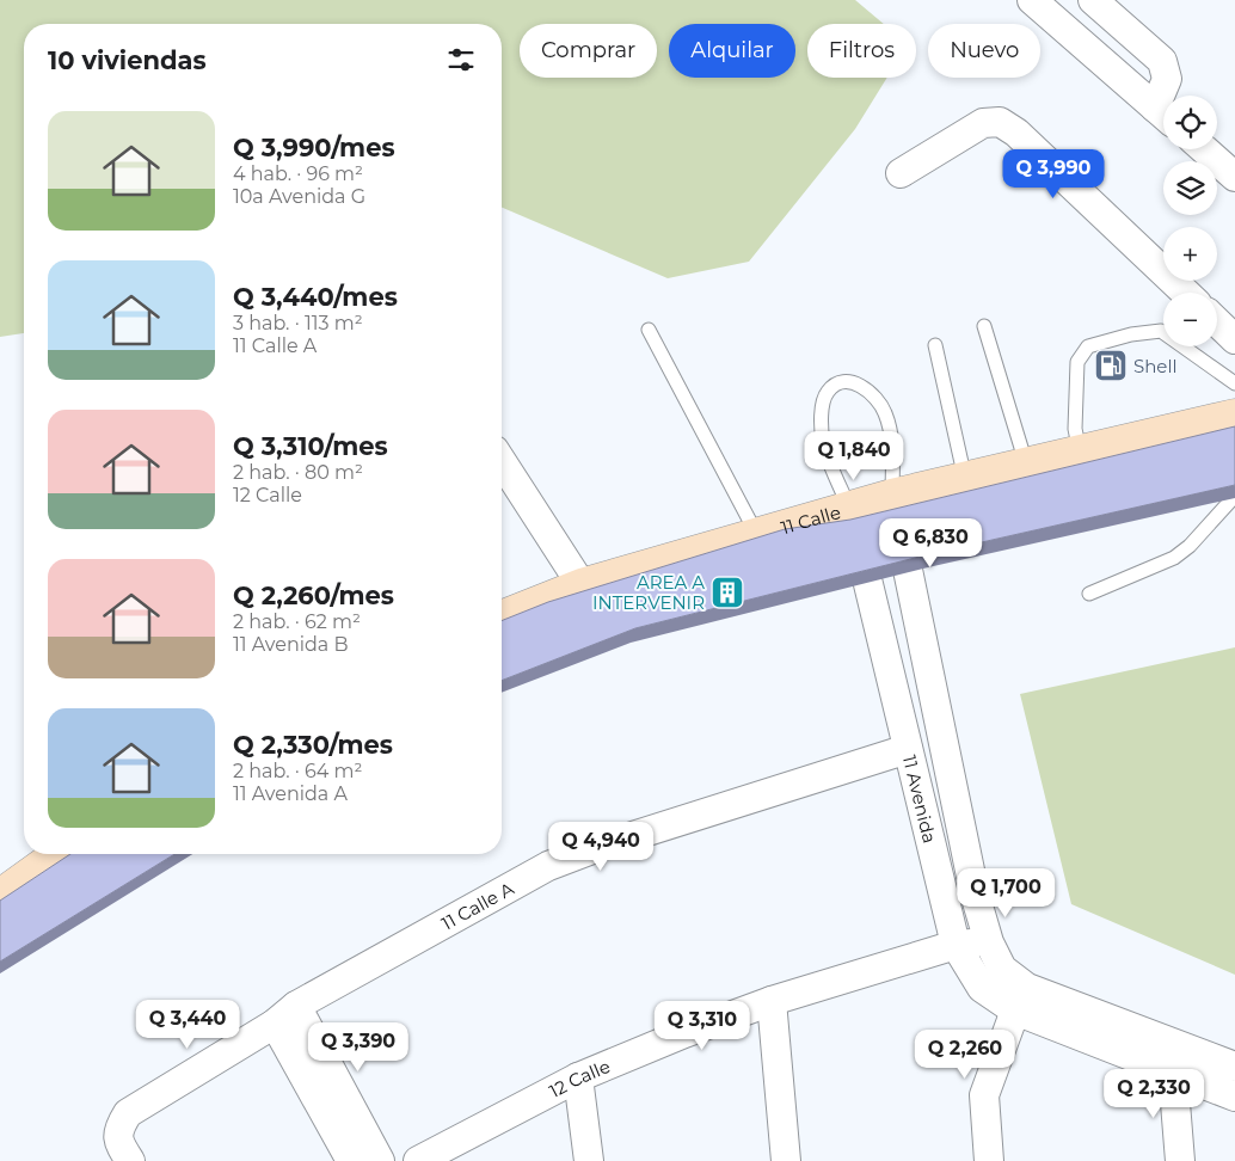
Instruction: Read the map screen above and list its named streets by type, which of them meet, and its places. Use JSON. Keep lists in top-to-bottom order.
{
  "streets": {
    "street": [
      "11 Calle",
      "11 Avenida",
      "11 Calle A",
      "12 Calle"
    ]
  },
  "crossings": [
    ["11 Calle", "11 Avenida"],
    ["11 Avenida", "11 Calle A"],
    ["11 Avenida", "12 Calle"]
  ],
  "places": {
    "fuel station": ["Shell"],
    "building": ["AREA A INTERVENIR"]
  },
  "page": {
    "chip": [
      "Comprar",
      "Alquilar",
      "Filtros",
      "Nuevo"
    ],
    "heading": "10 viviendas",
    "map_buttons": ["+", "−"],
    "list": [
      {
        "name": "Q 3,990/mes",
        "note": "4 hab. · 96 m² · 10a Avenida G"
      },
      {
        "name": "Q 3,440/mes",
        "note": "3 hab. · 113 m² · 11 Calle A"
      },
      {
        "name": "Q 3,310/mes",
        "note": "2 hab. · 80 m² · 12 Calle"
      },
      {
        "name": "Q 2,260/mes",
        "note": "2 hab. · 62 m² · 11 Avenida B"
      },
      {
        "name": "Q 2,330/mes",
        "note": "2 hab. · 64 m² · 11 Avenida A"
      }
    ],
    "price": [
      "Q 3,990",
      "Q 1,840",
      "Q 6,830",
      "Q 4,940",
      "Q 1,700",
      "Q 3,440",
      "Q 3,310",
      "Q 3,390",
      "Q 2,260",
      "Q 2,330"
    ]
  }
}
